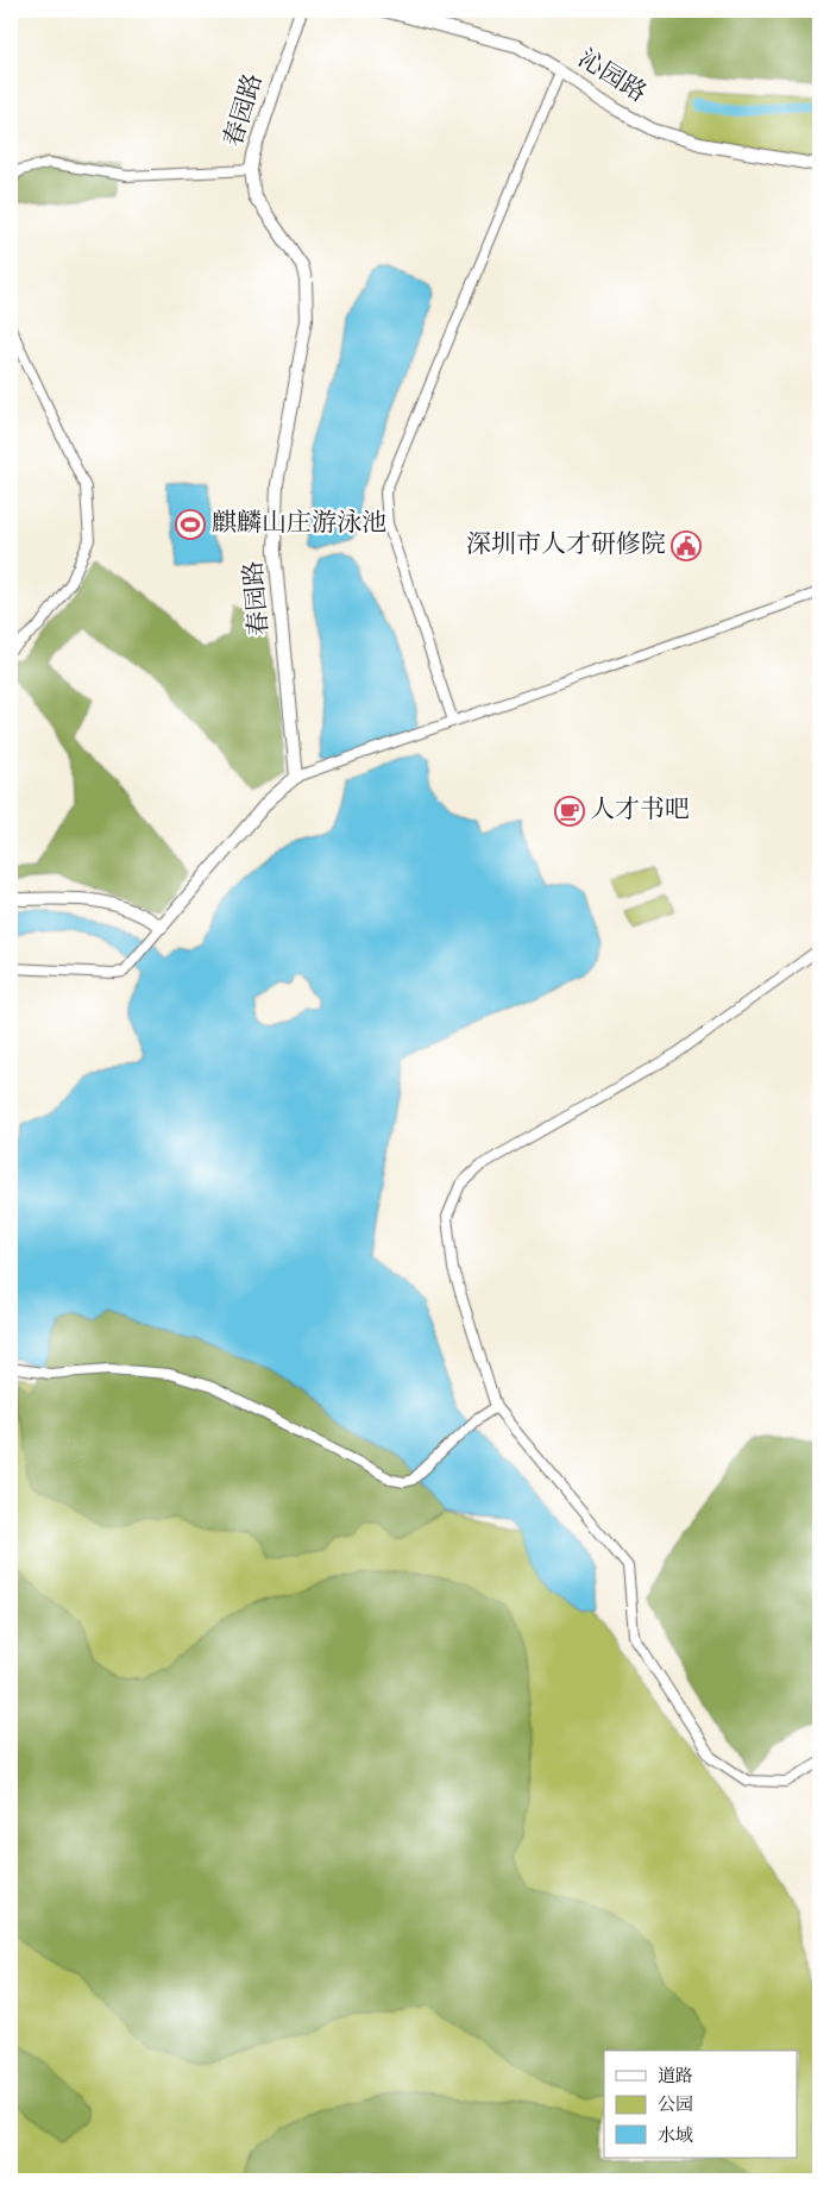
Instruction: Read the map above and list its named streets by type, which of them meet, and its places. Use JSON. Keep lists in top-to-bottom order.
{
  "streets": {
    "street": ["沁园路", "春园路"]
  },
  "places": {
    "sports": ["麒麟山庄游泳池"],
    "public building": ["深圳市人才研修院"],
    "cafe": ["人才书吧"]
  },
  "legend": ["道路", "公园", "水域"]
}
